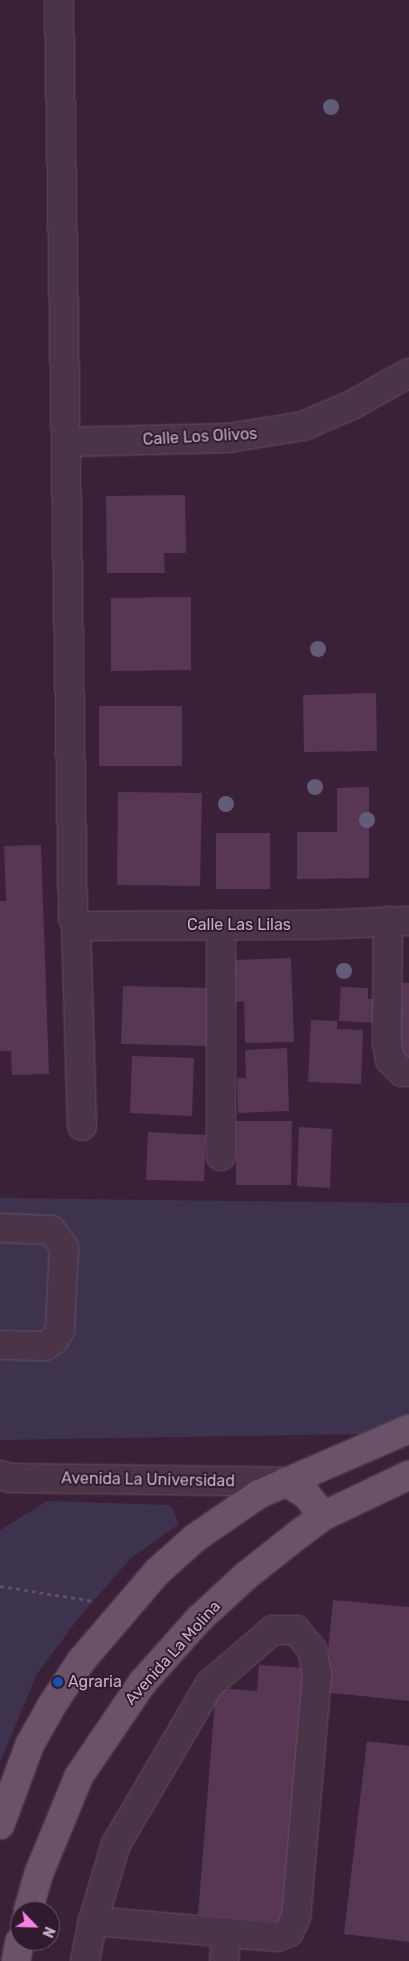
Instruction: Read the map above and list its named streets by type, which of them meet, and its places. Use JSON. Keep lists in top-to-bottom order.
{
  "streets": {
    "main road": ["Avenida La Molina"],
    "street": ["Calle Los Olivos", "Calle Las Lilas", "Avenida La Universidad"]
  },
  "places": ["Agraria"],
  "north": "bottom right"
}
